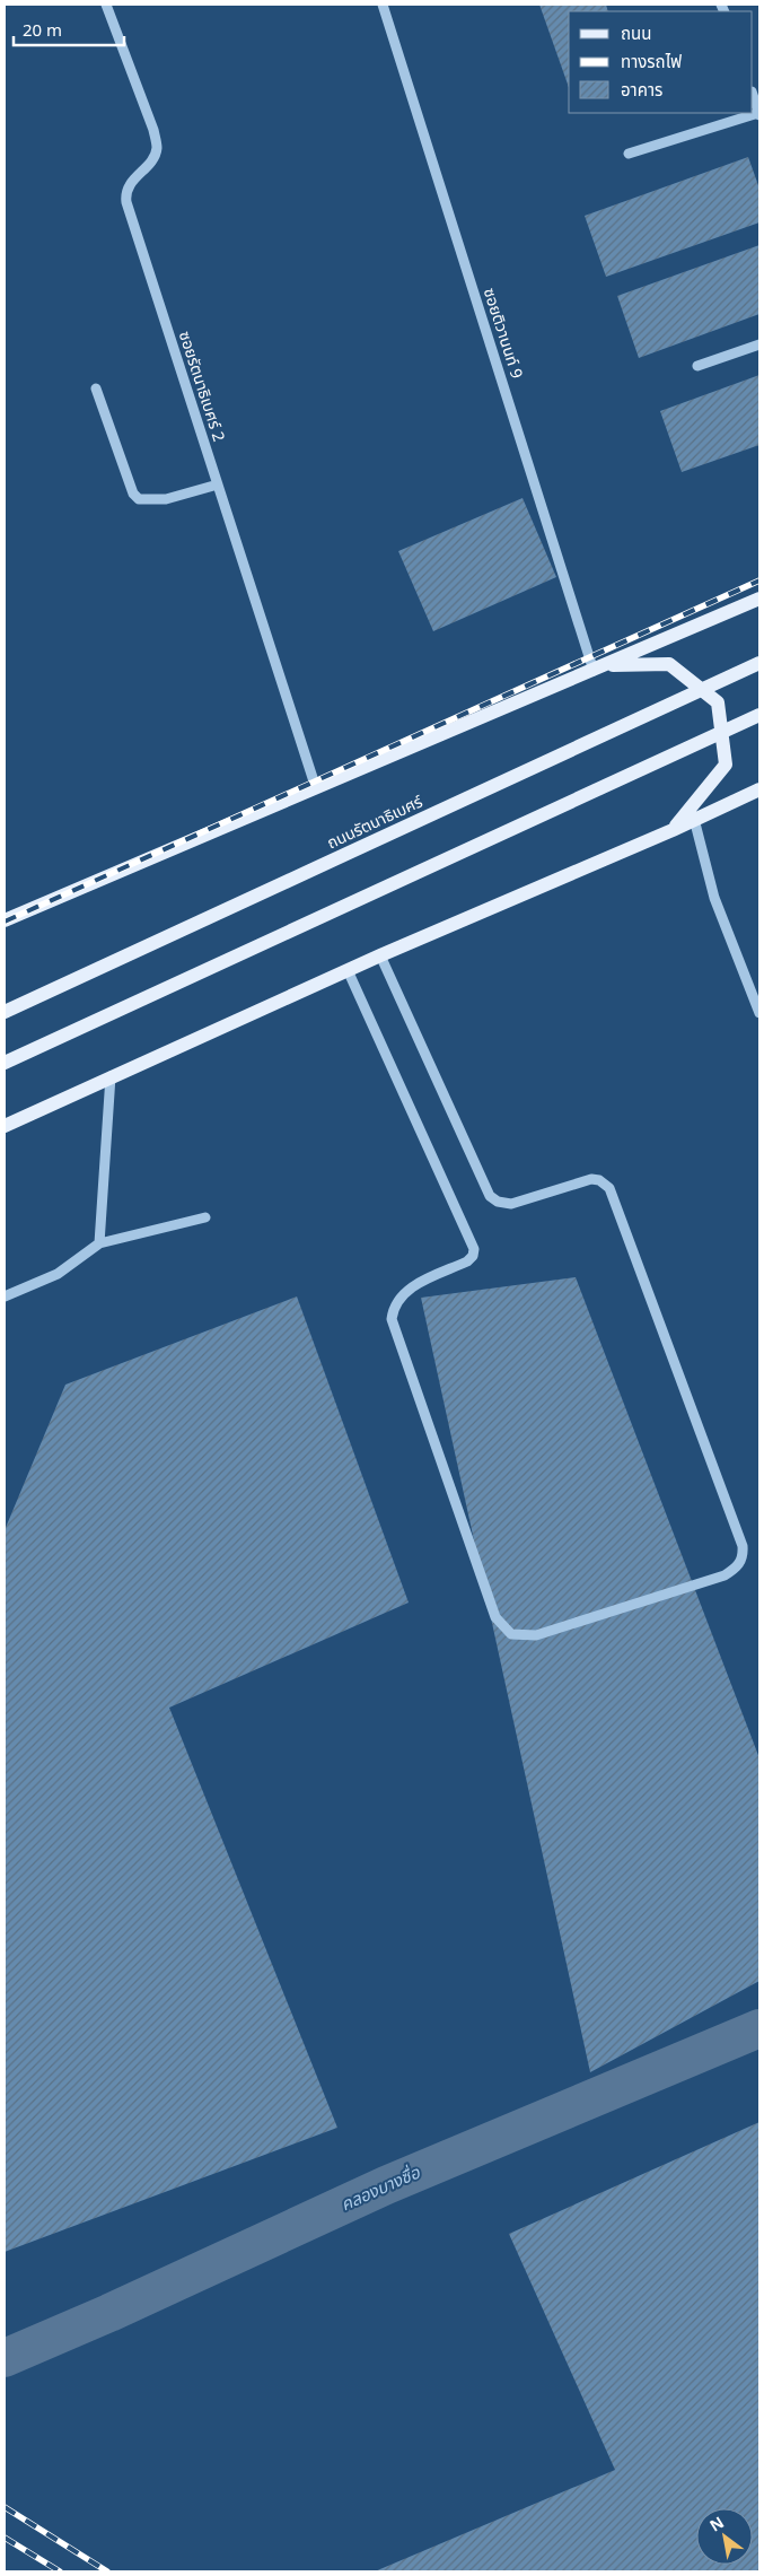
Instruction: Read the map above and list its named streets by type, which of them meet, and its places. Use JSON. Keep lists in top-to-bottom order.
{
  "streets": {
    "main road": ["ถนนรัตนาธิเบศร์"],
    "street": ["ซอยติวานนท์ 9", "ซอยรัตนาธิเบศร์ 2"]
  },
  "water": ["คลองบางซื่อ"],
  "legend": ["ถนน", "ทางรถไฟ", "อาคาร"],
  "scale_bar": "20 m",
  "north": "top left"
}
